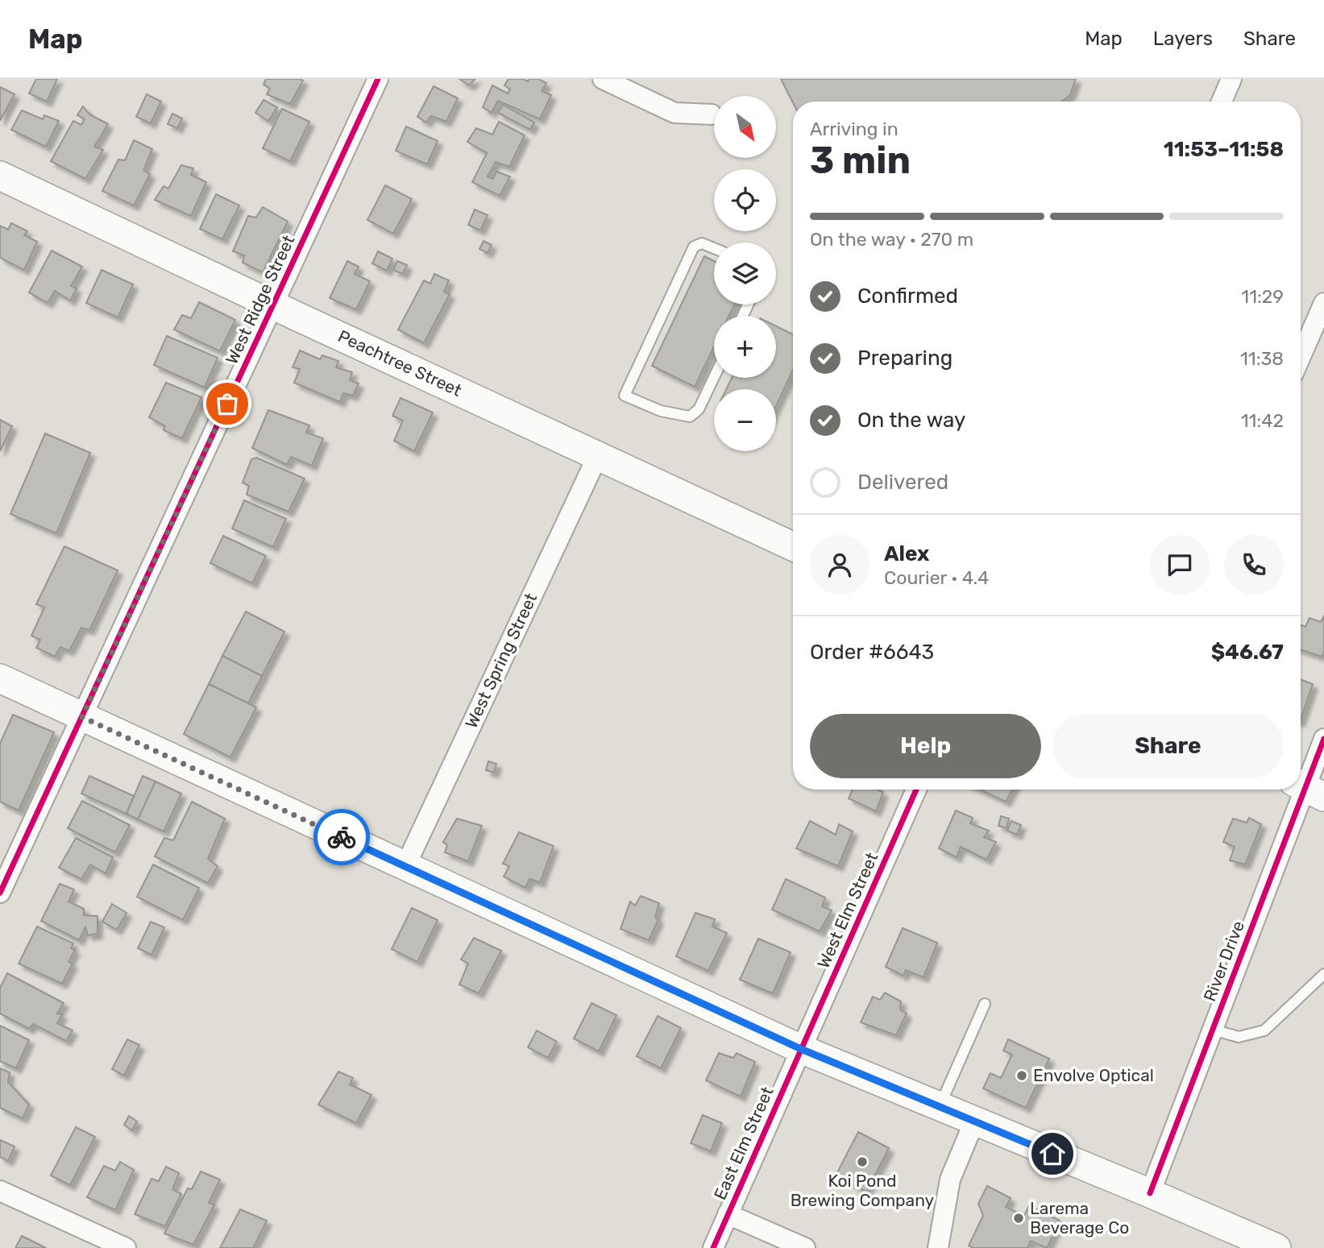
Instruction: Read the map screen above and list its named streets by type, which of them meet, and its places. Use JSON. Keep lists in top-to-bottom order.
{
  "streets": {
    "main road": ["Peachtree Street"],
    "street": [
      "West Ridge Street",
      "West Spring Street",
      "West Elm Street",
      "River Drive",
      "East Elm Street"
    ]
  },
  "crossings": [
    ["West Ridge Street", "Peachtree Street"],
    ["Peachtree Street", "West Spring Street"],
    ["West Elm Street", "East Elm Street"]
  ],
  "places": ["Envolve Optical", "Koi Pond Brewing Company", "Larema Beverage Co"],
  "north": "bottom right",
  "page": {
    "header": "Map",
    "nav": ["Map", "Layers", "Share"],
    "map_buttons": ["+", "−"],
    "heading": ["3 min", "Arriving in", "11:53–11:58"],
    "panel": [
      "Alex",
      "Courier · 4.4",
      "Order #6643",
      "$46.67"
    ],
    "bar": "On the way · 270 m",
    "list": [
      ["Confirmed", "11:29"],
      ["Preparing", "11:38"],
      ["On the way", "11:42"],
      "Delivered"
    ],
    "buttons": ["Help", "Share"]
  }
}
